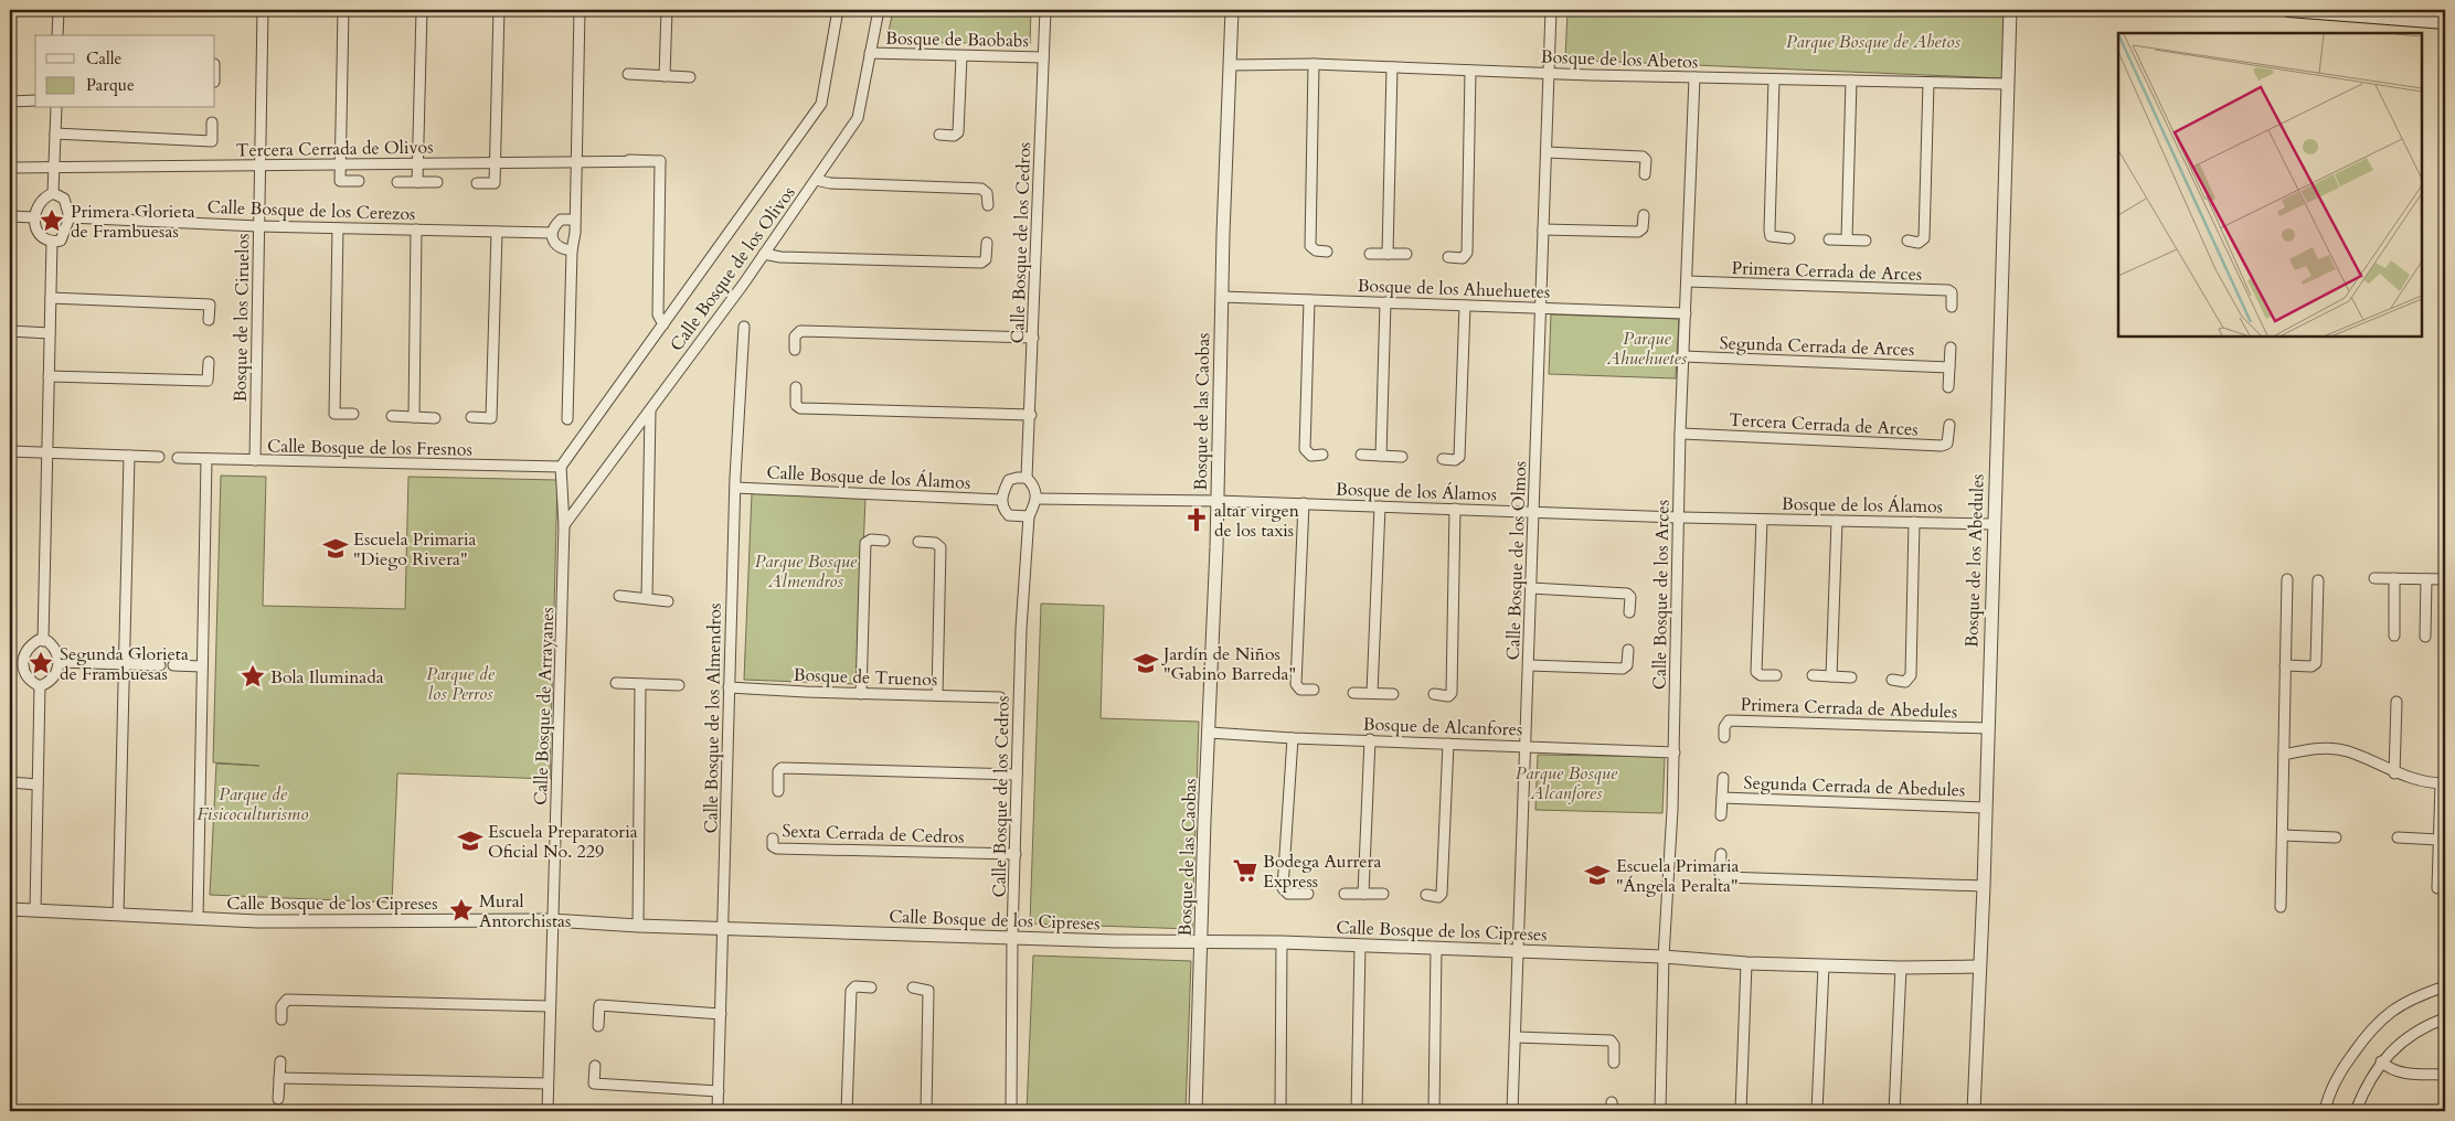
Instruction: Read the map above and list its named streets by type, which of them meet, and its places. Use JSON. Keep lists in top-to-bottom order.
{
  "streets": {
    "street": [
      "Bosque de Baobabs",
      "Bosque de los Abetos",
      "Tercera Cerrada de Olivos",
      "Calle Bosque de los Cerezos",
      "Calle Bosque de los Cedros",
      "Calle Bosque de los Olivos",
      "Primera Cerrada de Arces",
      "Bosque de los Ahuehuetes",
      "Bosque de los Ciruelos",
      "Segunda Cerrada de Arces",
      "Bosque de las Caobas",
      "Tercera Cerrada de Arces",
      "Calle Bosque de los Fresnos",
      "Calle Bosque de los Álamos",
      "Bosque de los Álamos",
      "Calle Bosque de los Olmos",
      "Bosque de los Abedules",
      "Calle Bosque de los Arces",
      "Bosque de Truenos",
      "Calle Bosque de Arrayanes",
      "Primera Cerrada de Abedules",
      "Calle Bosque de los Almendros",
      "Bosque de Alcanfores",
      "Segunda Cerrada de Abedules",
      "Sexta Cerrada de Cedros",
      "Calle Bosque de los Cipreses"
    ]
  },
  "crossings": [
    ["Bosque de Baobabs", "Calle Bosque de los Cedros"],
    ["Bosque de Baobabs", "Calle Bosque de los Olivos"],
    ["Bosque de los Abetos", "Bosque de las Caobas"],
    ["Bosque de los Abetos", "Calle Bosque de los Olmos"],
    ["Bosque de los Abetos", "Bosque de los Abedules"],
    ["Bosque de los Abetos", "Calle Bosque de los Arces"],
    ["Calle Bosque de los Cerezos", "Bosque de los Ciruelos"],
    ["Calle Bosque de los Cedros", "Calle Bosque de los Álamos"],
    ["Calle Bosque de los Cedros", "Bosque de los Álamos"],
    ["Calle Bosque de los Cedros", "Sexta Cerrada de Cedros"],
    ["Calle Bosque de los Cedros", "Calle Bosque de los Cipreses"],
    ["Calle Bosque de los Olivos", "Calle Bosque de los Fresnos"],
    ["Calle Bosque de los Olivos", "Calle Bosque de Arrayanes"],
    ["Primera Cerrada de Arces", "Calle Bosque de los Arces"],
    ["Bosque de los Ahuehuetes", "Bosque de las Caobas"],
    ["Bosque de los Ahuehuetes", "Calle Bosque de los Olmos"],
    ["Bosque de los Ahuehuetes", "Calle Bosque de los Arces"],
    ["Bosque de los Ciruelos", "Calle Bosque de los Fresnos"],
    ["Segunda Cerrada de Arces", "Calle Bosque de los Arces"],
    ["Bosque de las Caobas", "Bosque de los Álamos"],
    ["Bosque de las Caobas", "Bosque de Alcanfores"],
    ["Bosque de las Caobas", "Calle Bosque de los Cipreses"],
    ["Tercera Cerrada de Arces", "Calle Bosque de los Arces"],
    ["Calle Bosque de los Fresnos", "Calle Bosque de Arrayanes"],
    ["Calle Bosque de los Álamos", "Bosque de los Álamos"],
    ["Calle Bosque de los Álamos", "Calle Bosque de los Almendros"],
    ["Bosque de los Álamos", "Calle Bosque de los Olmos"],
    ["Bosque de los Álamos", "Bosque de los Abedules"],
    ["Bosque de los Álamos", "Calle Bosque de los Arces"],
    ["Calle Bosque de los Olmos", "Bosque de Alcanfores"],
    ["Calle Bosque de los Olmos", "Calle Bosque de los Cipreses"],
    ["Bosque de los Abedules", "Primera Cerrada de Abedules"],
    ["Bosque de los Abedules", "Segunda Cerrada de Abedules"],
    ["Bosque de los Abedules", "Calle Bosque de los Cipreses"],
    ["Calle Bosque de los Arces", "Bosque de Alcanfores"],
    ["Calle Bosque de los Arces", "Calle Bosque de los Cipreses"],
    ["Bosque de Truenos", "Calle Bosque de los Almendros"],
    ["Calle Bosque de Arrayanes", "Calle Bosque de los Cipreses"],
    ["Calle Bosque de los Almendros", "Calle Bosque de los Cipreses"]
  ],
  "parks": [
    "Parque Bosque de Abetos",
    "Parque Ahuehuetes",
    "Parque Bosque Almendros",
    "Parque de los Perros",
    "Parque Bosque Alcanfores",
    "Parque de Fisicoculturismo"
  ],
  "places": {
    "place": [
      "Primera Glorieta de Frambuesas",
      "Segunda Glorieta de Frambuesas",
      "Bola Iluminada",
      "Mural Antorchistas"
    ],
    "church": ["altar virgen de los taxis"],
    "school or university": [
      "Escuela Primaria \"Diego Rivera\"",
      "Jardín de Niños \"Gabino Barreda\"",
      "Escuela Preparatoria Oficial No. 229",
      "Escuela Primaria \"Ángela Peralta\""
    ],
    "supermarket": ["Bodega Aurrera Express"]
  },
  "legend": ["Calle", "Parque"]
}
